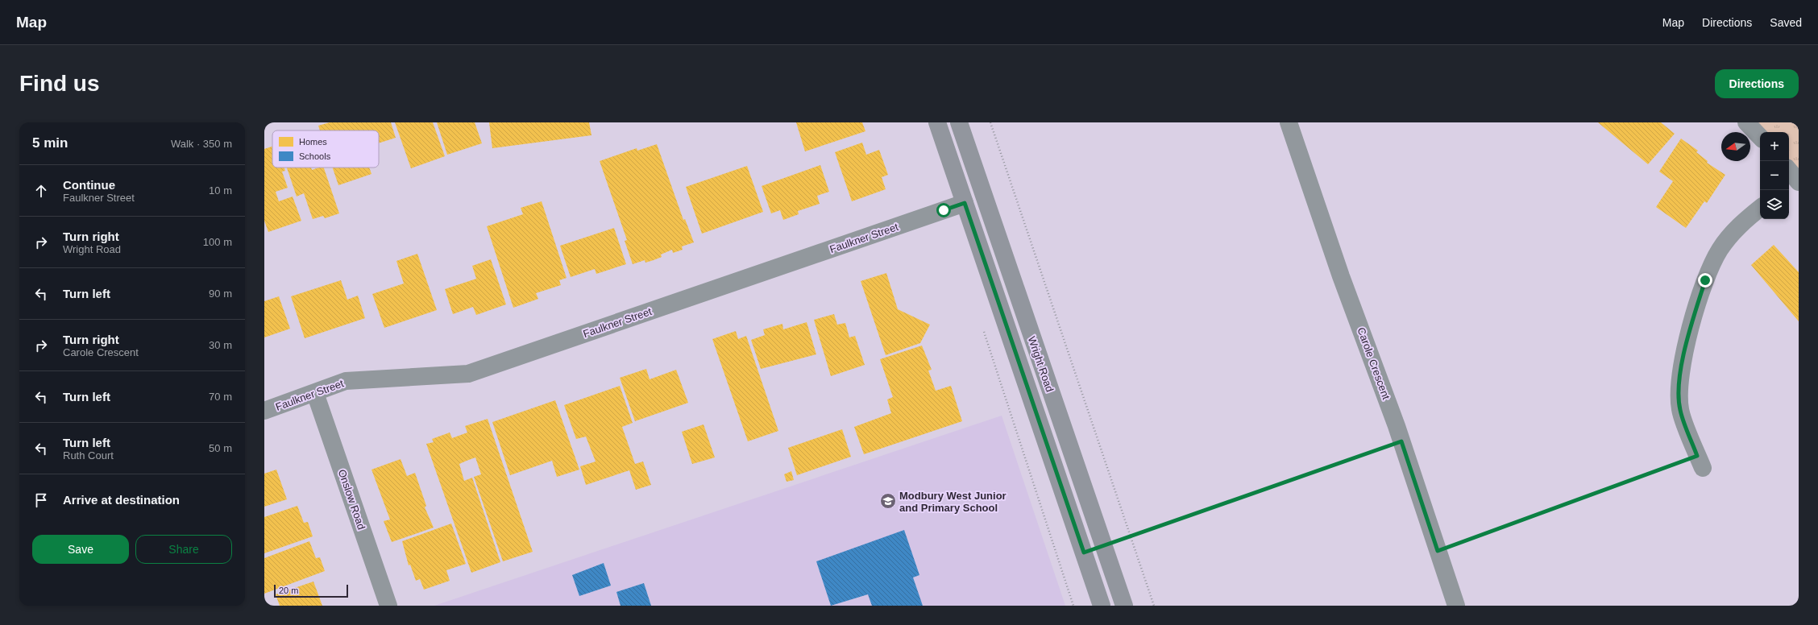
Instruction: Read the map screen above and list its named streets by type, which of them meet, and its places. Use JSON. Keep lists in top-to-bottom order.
{
  "streets": {
    "main road": ["Wright Road"],
    "street": ["Faulkner Street", "Carole Crescent", "Onslow Road"]
  },
  "crossings": [
    ["Faulkner Street", "Wright Road"],
    ["Faulkner Street", "Onslow Road"]
  ],
  "places": {
    "school or university": ["Modbury West Junior and Primary School"]
  },
  "legend": ["Homes", "Schools"],
  "scale_bar": "20 m",
  "north": "left",
  "page": {
    "header": "Map",
    "nav": ["Map", "Directions", "Saved"],
    "buttons": [
      "Directions",
      ["Save", "Share"]
    ],
    "title": "Find us",
    "heading": ["5 min", "Walk · 350 m"],
    "map_buttons": ["+", "−"],
    "list": [
      ["Continue", "Faulkner Street", "10 m"],
      ["Turn right", "Wright Road", "100 m"],
      ["Turn left", "90 m"],
      ["Turn right", "Carole Crescent", "30 m"],
      ["Turn left", "70 m"],
      ["Turn left", "Ruth Court", "50 m"],
      "Arrive at destination"
    ],
    "scale": "20 m"
  }
}
